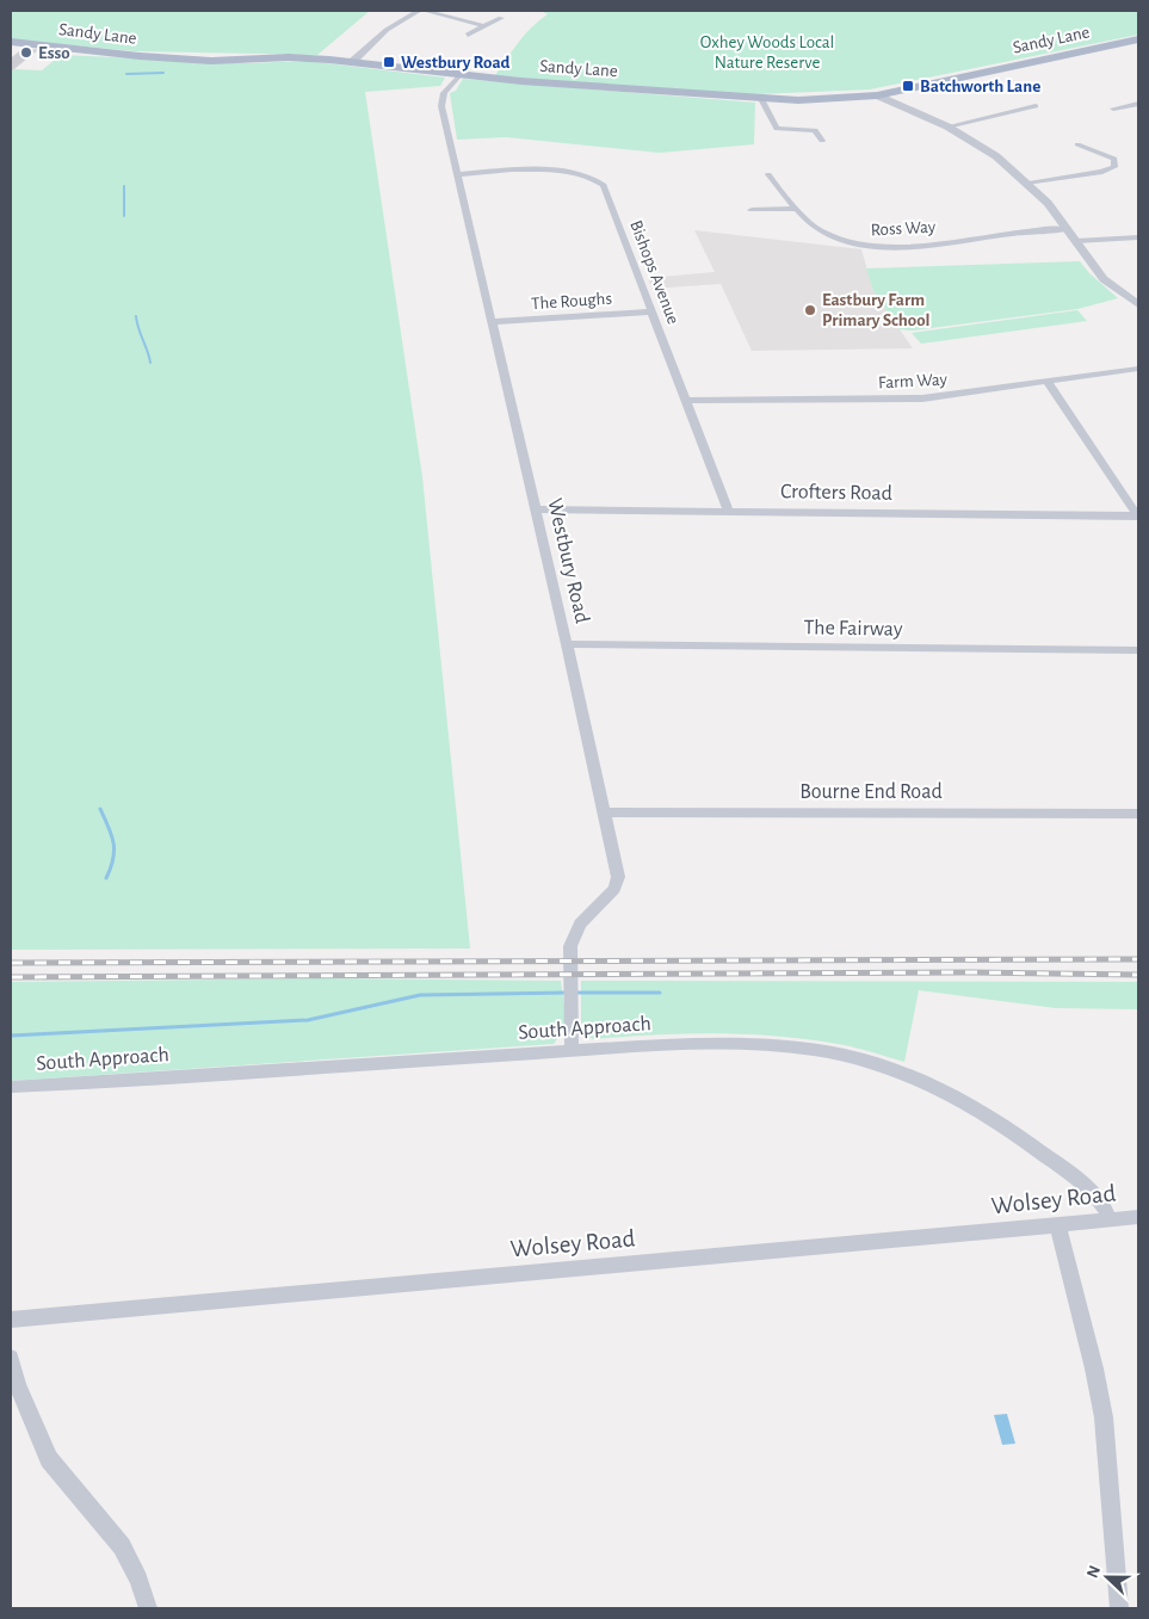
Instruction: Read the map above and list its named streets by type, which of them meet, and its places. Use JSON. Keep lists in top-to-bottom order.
{
  "streets": {
    "main road": ["Sandy Lane"],
    "street": [
      "Ross Way",
      "Bishops Avenue",
      "The Roughs",
      "Farm Way",
      "Crofters Road",
      "Westbury Road",
      "The Fairway",
      "Bourne End Road",
      "South Approach",
      "Wolsey Road"
    ]
  },
  "crossings": [
    ["Sandy Lane", "Westbury Road"],
    ["Bishops Avenue", "The Roughs"],
    ["Bishops Avenue", "Farm Way"],
    ["Bishops Avenue", "Crofters Road"],
    ["Bishops Avenue", "Westbury Road"],
    ["The Roughs", "Westbury Road"],
    ["Crofters Road", "Westbury Road"],
    ["Westbury Road", "The Fairway"],
    ["Westbury Road", "Bourne End Road"],
    ["Westbury Road", "South Approach"],
    ["South Approach", "Wolsey Road"]
  ],
  "parks": ["Oxhey Woods Local Nature Reserve"],
  "places": {
    "other": ["Esso", "Eastbury Farm Primary School"],
    "transit": ["Westbury Road", "Batchworth Lane"]
  },
  "north": "left"
}
